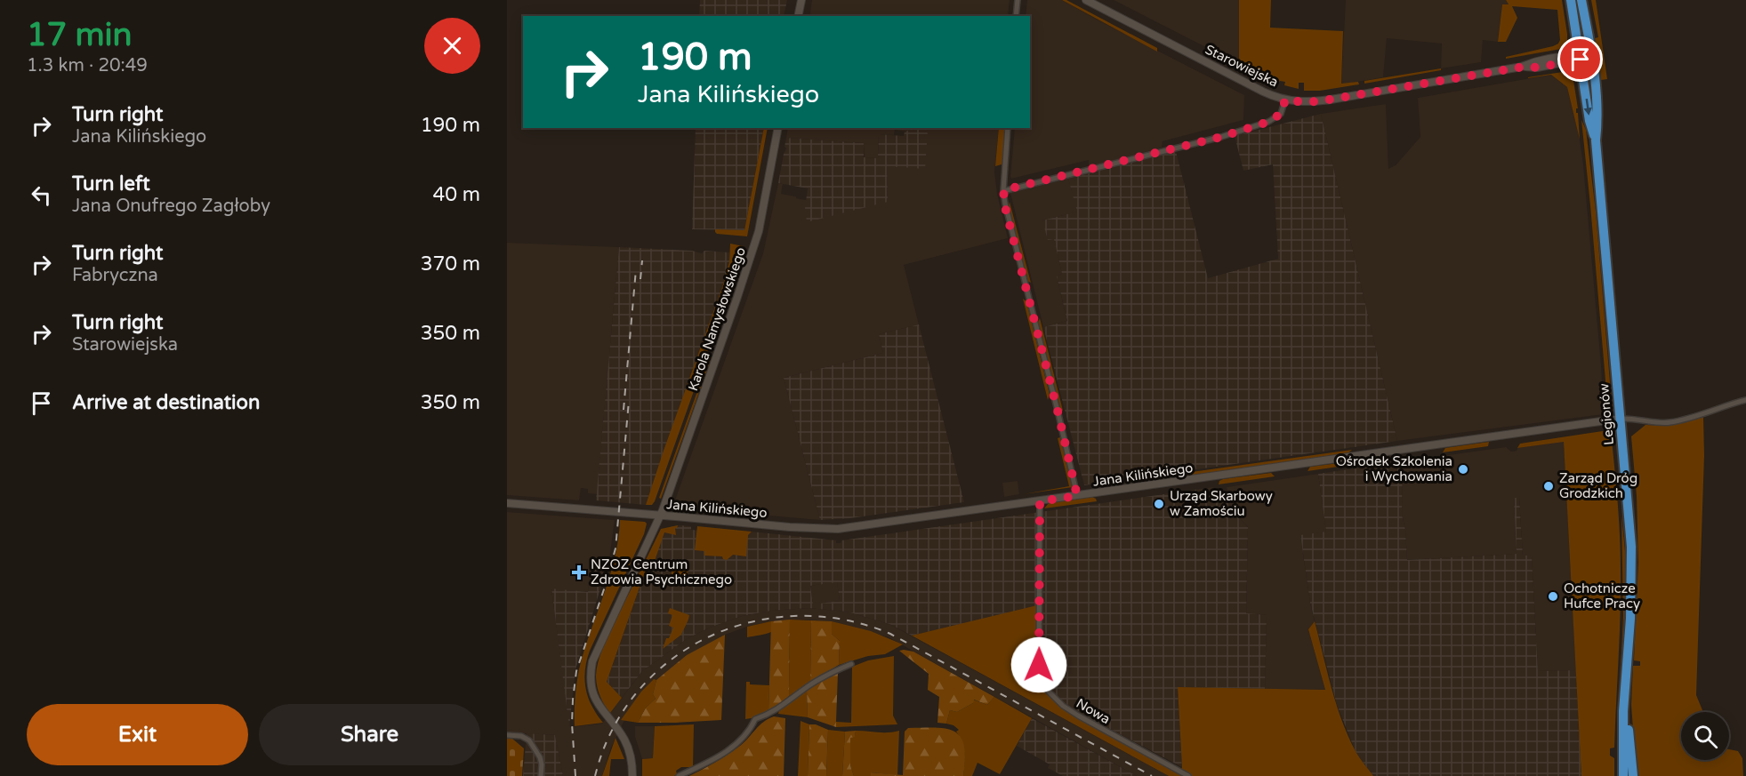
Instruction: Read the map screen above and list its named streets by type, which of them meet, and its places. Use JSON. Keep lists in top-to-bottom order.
{
  "streets": {
    "highway": ["Legionów"],
    "street": [
      "Starowiejska",
      "Karola Namysłowskiego",
      "Jana Kilińskiego",
      "Nowa"
    ]
  },
  "crossings": [
    ["Starowiejska", "Legionów"],
    ["Karola Namysłowskiego", "Jana Kilińskiego"],
    ["Legionów", "Jana Kilińskiego"],
    ["Jana Kilińskiego", "Nowa"]
  ],
  "places": {
    "other": [
      "Ośrodek Szkolenia i Wychowania",
      "Zarząd Dróg Grodzkich",
      "Urząd Skarbowy w Zamościu",
      "Ochotnicze Hufce Pracy"
    ],
    "health": ["NZOZ Centrum Zdrowia Psychicznego"]
  },
  "page": {
    "heading": ["17 min", "1.3 km · 20:49"],
    "turn": ["190 m", "Jana Kilińskiego"],
    "list": [
      {
        "name": "Turn right",
        "note": "Jana Kilińskiego",
        "value": "190 m"
      },
      {
        "name": "Turn left",
        "note": "Jana Onufrego Zagłoby",
        "value": "40 m"
      },
      {
        "name": "Turn right",
        "note": "Fabryczna",
        "value": "370 m"
      },
      {
        "name": "Turn right",
        "note": "Starowiejska",
        "value": "350 m"
      },
      {
        "name": "Arrive at destination",
        "value": "350 m"
      }
    ],
    "buttons": ["Exit", "Share"]
  }
}
